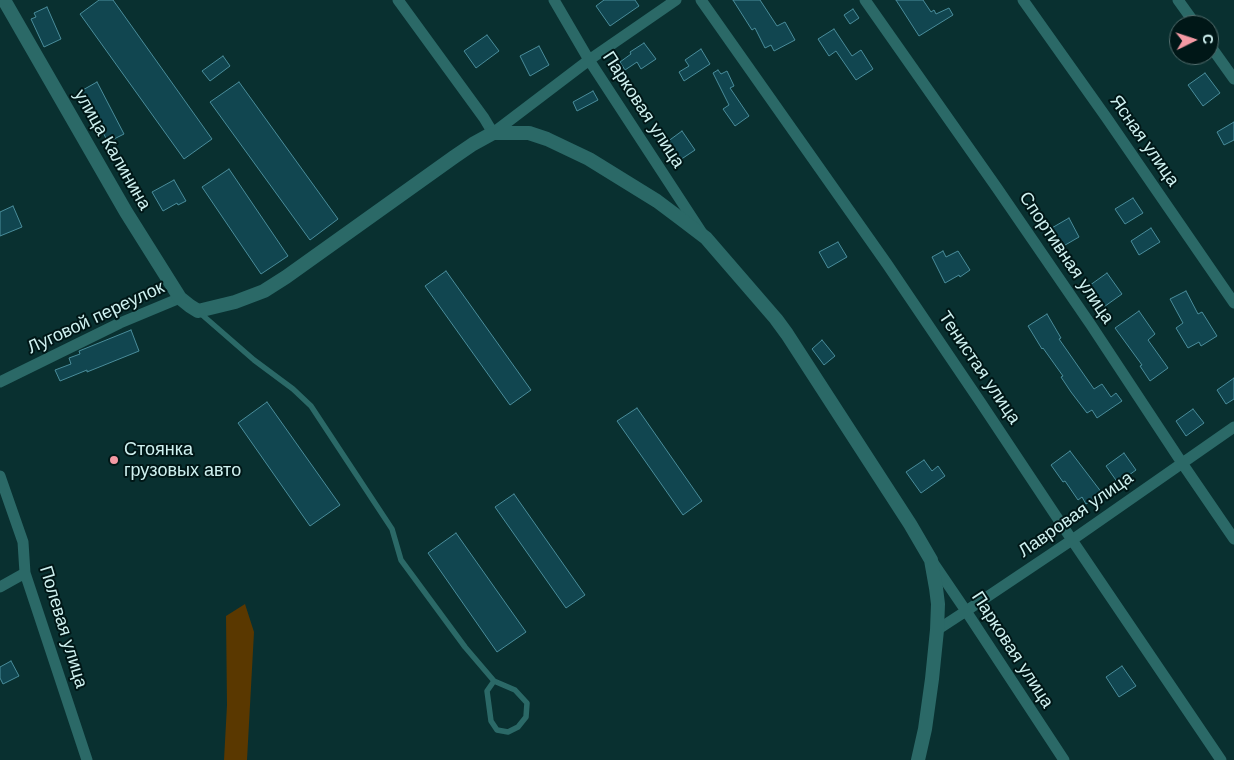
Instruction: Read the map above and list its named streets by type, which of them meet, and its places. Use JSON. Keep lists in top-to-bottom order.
{
  "streets": {
    "street": [
      "Парковая улица",
      "Ясная улица",
      "улица Калинина",
      "Спортивная улица",
      "Луговой переулок",
      "Тенистая улица",
      "Лавровая улица",
      "Полевая улица"
    ]
  },
  "crossings": [
    ["Парковая улица", "Лавровая улица"],
    ["улица Калинина", "Луговой переулок"],
    ["Спортивная улица", "Лавровая улица"],
    ["Тенистая улица", "Лавровая улица"]
  ],
  "places": ["Стоянка грузовых авто"],
  "north": "right"
}
